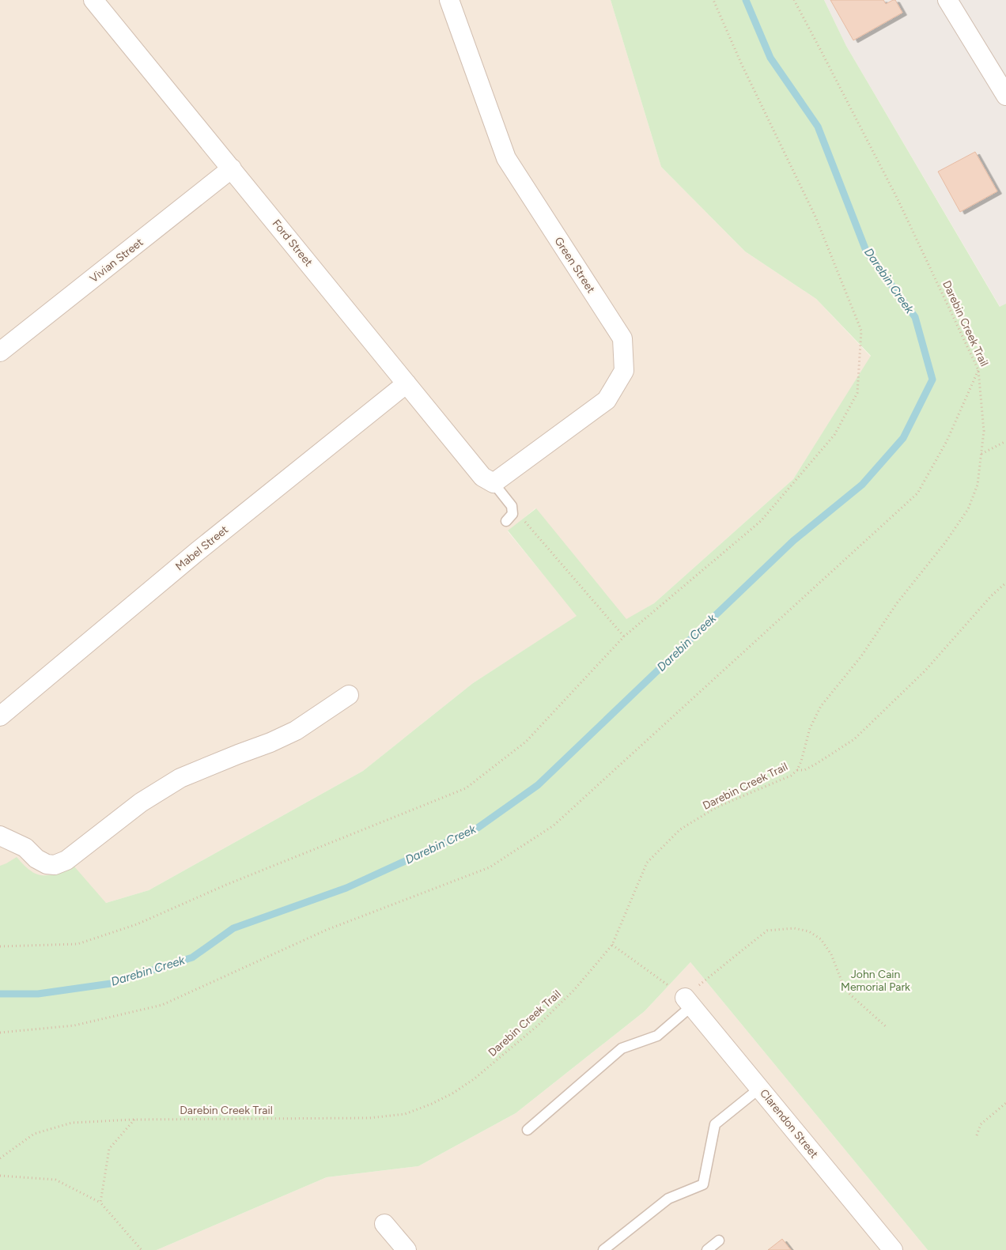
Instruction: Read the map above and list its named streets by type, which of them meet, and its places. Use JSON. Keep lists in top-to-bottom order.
{
  "streets": {
    "street": [
      "Ford Street",
      "Vivian Street",
      "Green Street",
      "Mabel Street",
      "Clarendon Street"
    ],
    "path": ["Darebin Creek Trail"]
  },
  "crossings": [
    ["Ford Street", "Vivian Street"],
    ["Ford Street", "Green Street"],
    ["Ford Street", "Mabel Street"]
  ],
  "water": ["Darebin Creek"],
  "parks": ["John Cain Memorial Park"]
}
